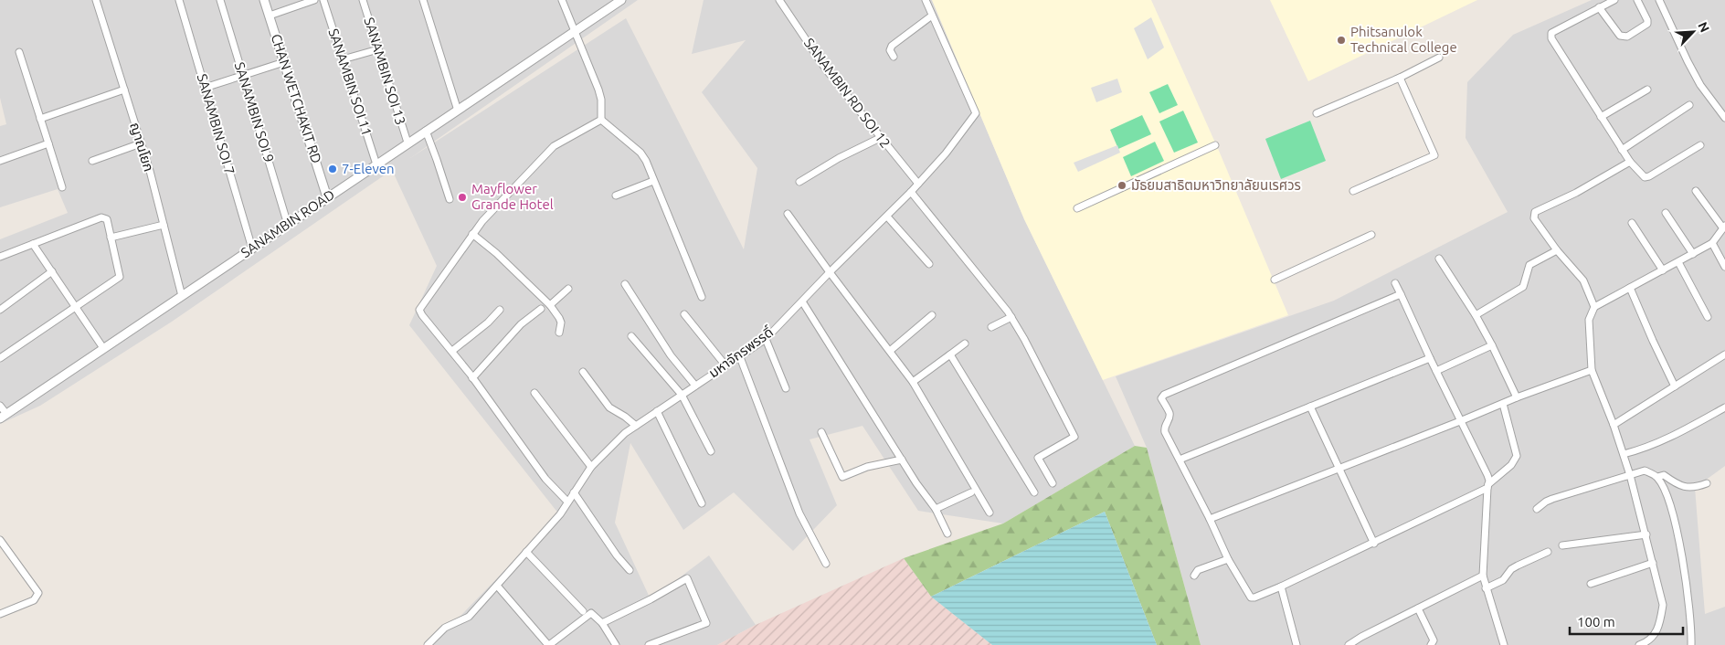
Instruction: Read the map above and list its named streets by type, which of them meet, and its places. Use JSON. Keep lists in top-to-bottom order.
{
  "streets": {
    "street": [
      "SANAMBIN SOI 13",
      "SANAMBIN SOI 11",
      "SANAMBIN RD SOI 12",
      "CHAN WETCHAKIT RD",
      "SANAMBIN SOI 9",
      "SANAMBIN SOI 7",
      "ญาณโยก",
      "SANAMBIN ROAD",
      "มหาจักรพรรดิ์"
    ]
  },
  "crossings": [
    ["SANAMBIN SOI 13", "SANAMBIN ROAD"],
    ["SANAMBIN SOI 11", "SANAMBIN ROAD"],
    ["SANAMBIN RD SOI 12", "มหาจักรพรรดิ์"],
    ["CHAN WETCHAKIT RD", "SANAMBIN ROAD"],
    ["SANAMBIN SOI 9", "SANAMBIN ROAD"],
    ["SANAMBIN SOI 7", "SANAMBIN ROAD"],
    ["ญาณโยก", "SANAMBIN ROAD"]
  ],
  "places": [
    "Phitsanulok Technical College",
    "7-Eleven",
    "มัธยมสาธิตมหาวิทยาลัยนเรศวร",
    "Mayflower Grande Hotel"
  ],
  "scale_bar": "100 m",
  "north": "top right"
}
